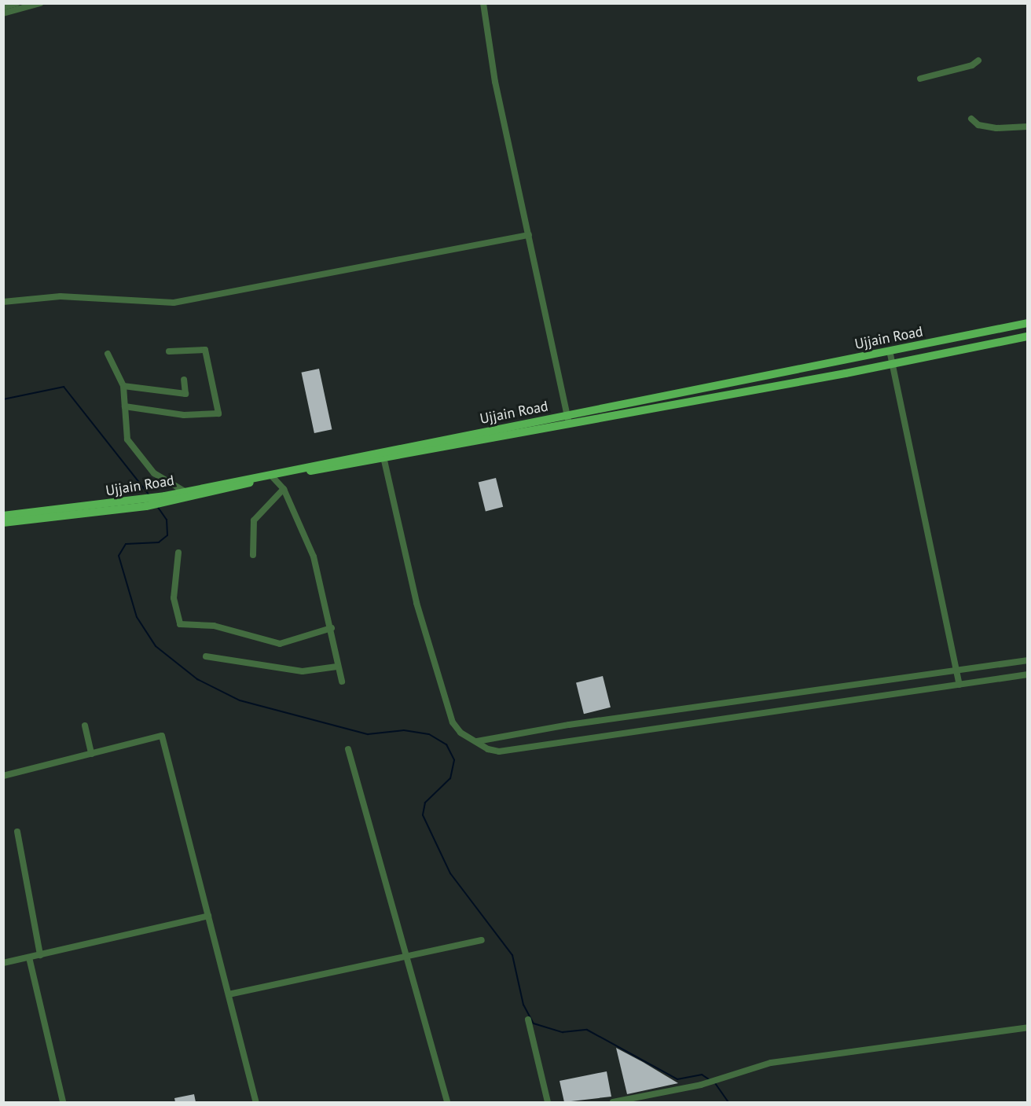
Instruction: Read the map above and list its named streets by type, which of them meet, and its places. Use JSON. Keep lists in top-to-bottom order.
{
  "streets": {
    "main road": ["Ujjain Road"]
  }
}
